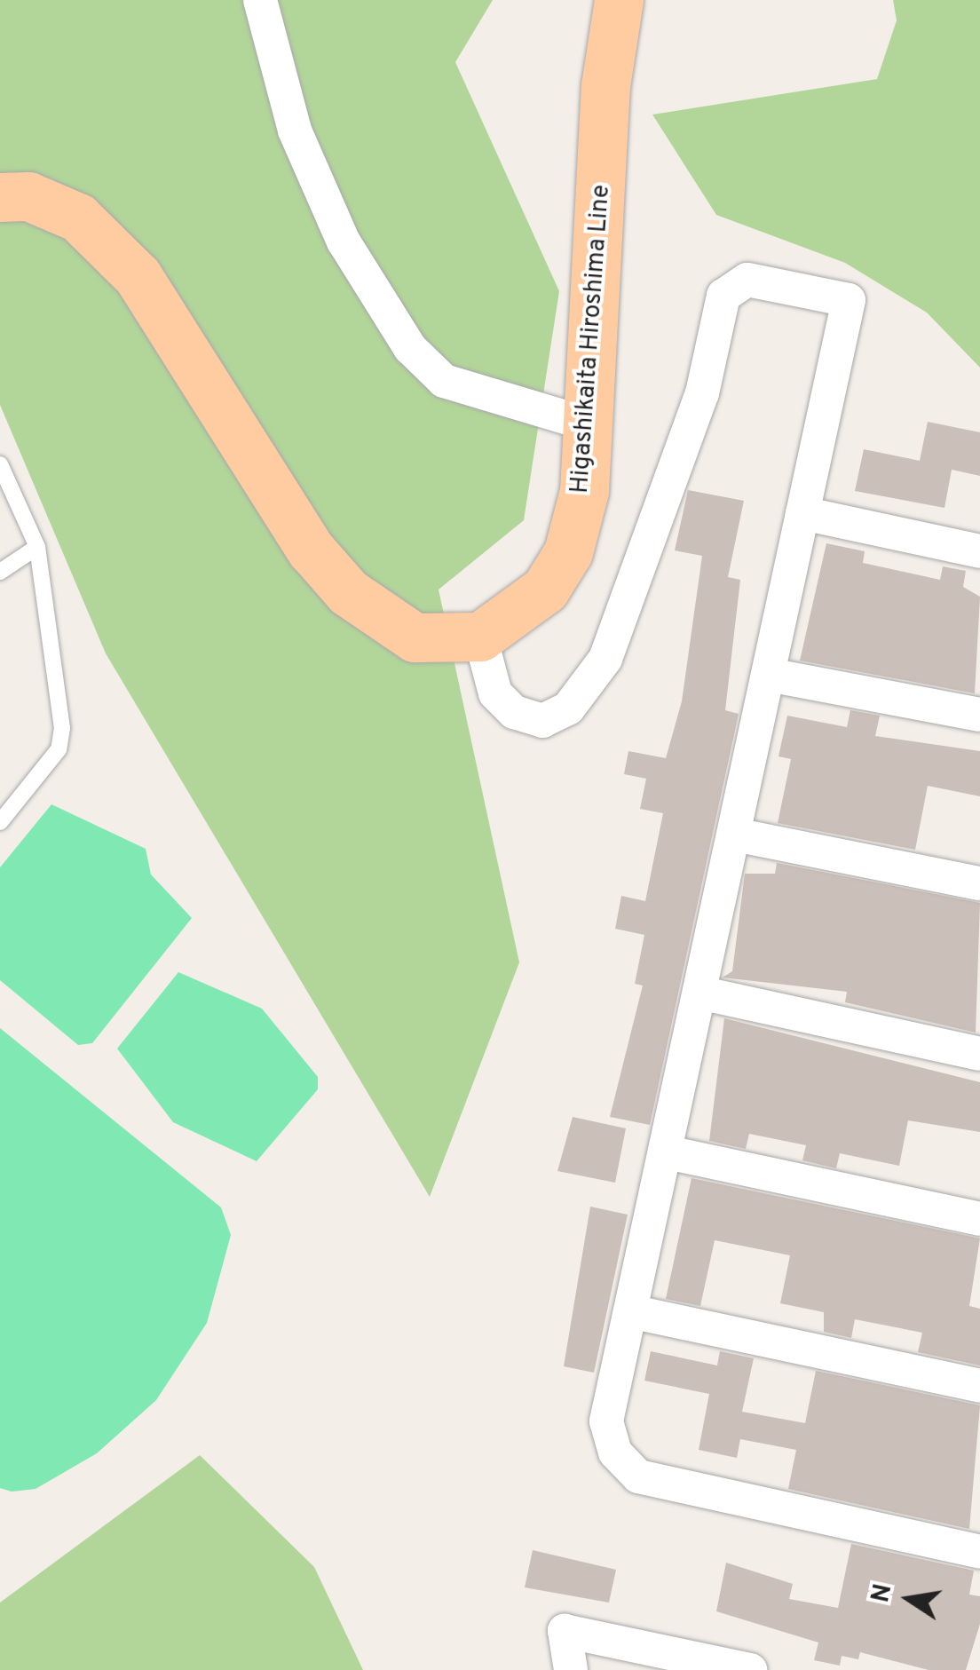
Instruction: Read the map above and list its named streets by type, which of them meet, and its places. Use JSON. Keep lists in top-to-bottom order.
{
  "streets": {
    "main road": ["Higashikaita Hiroshima Line"]
  },
  "north": "left"
}
